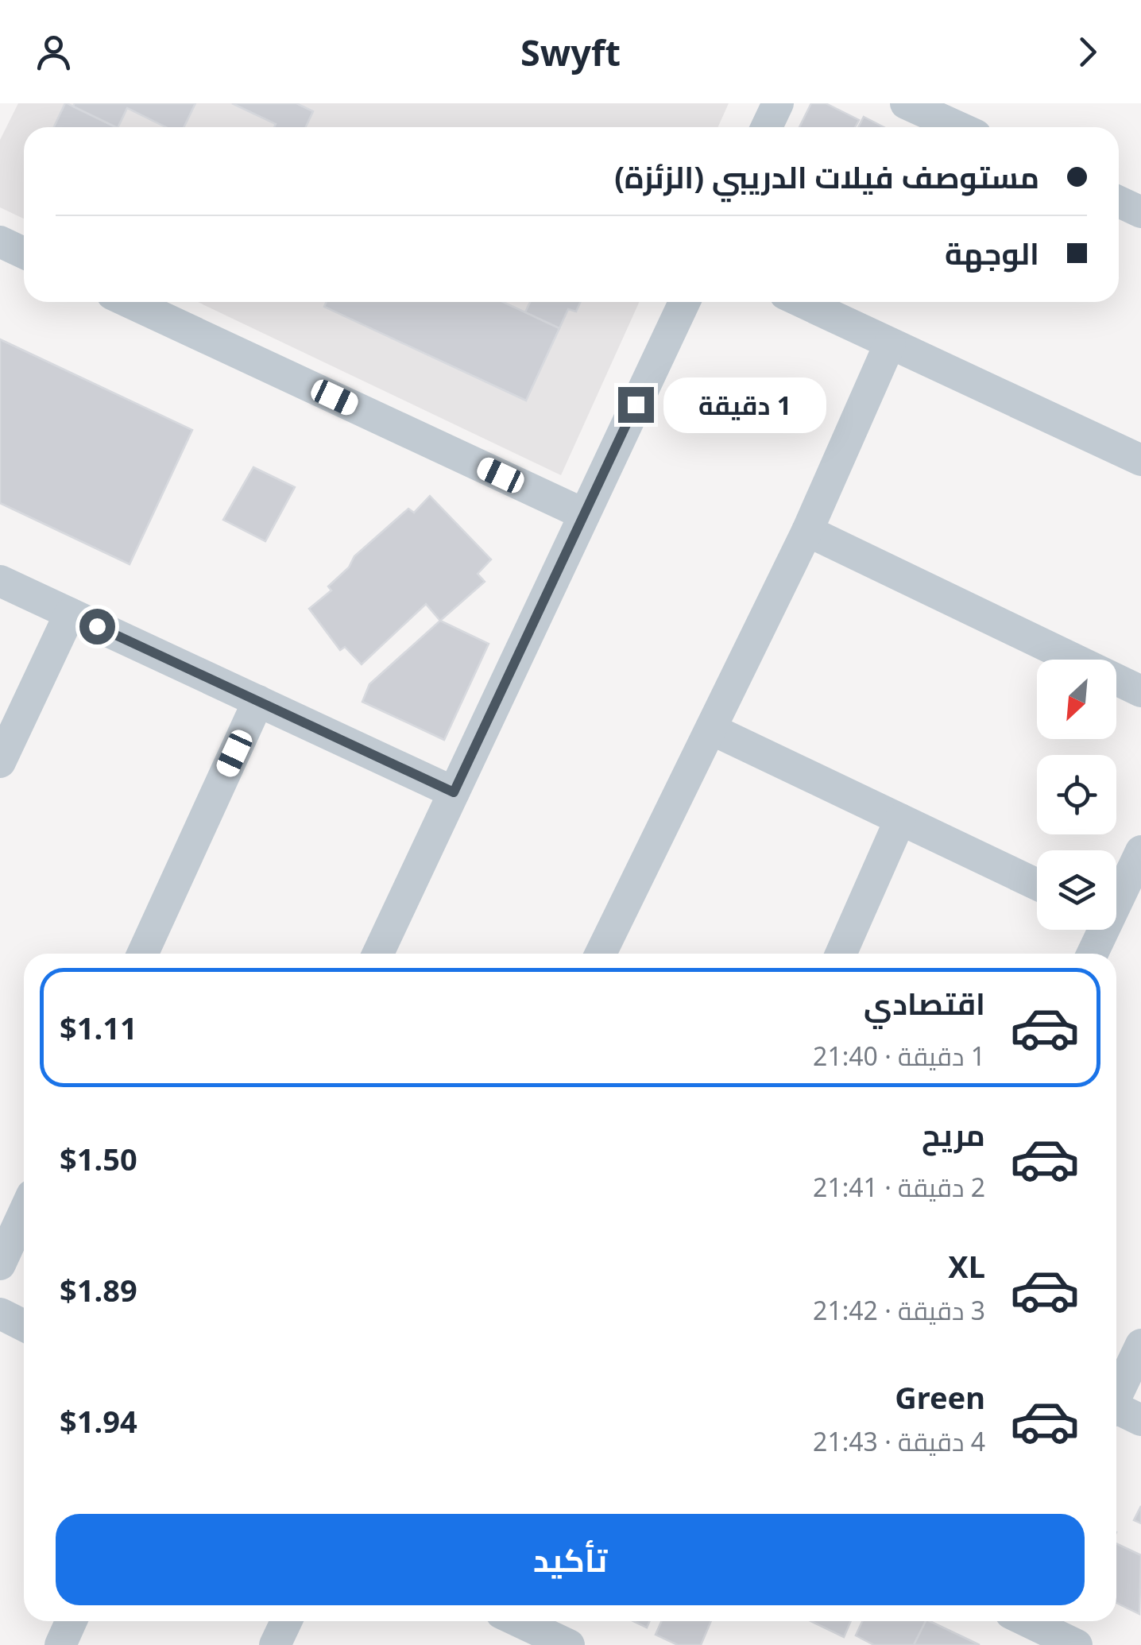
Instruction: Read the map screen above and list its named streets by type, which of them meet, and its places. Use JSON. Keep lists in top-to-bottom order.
{
  "north": "bottom left",
  "page": {
    "header": "Swyft",
    "banner": ["مستوصف فيلات الدريبي (الزئزة)", "الوجهة"],
    "bubble": "1 دقيقة",
    "list": [
      {
        "name": "اقتصادي",
        "note": "1 دقيقة · 21:40",
        "value": "$1.11"
      },
      {
        "name": "مريح",
        "note": "2 دقيقة · 21:41",
        "value": "$1.50"
      },
      {
        "name": "XL",
        "note": "3 دقيقة · 21:42",
        "value": "$1.89"
      },
      {
        "name": "Green",
        "note": "4 دقيقة · 21:43",
        "value": "$1.94"
      }
    ],
    "buttons": "تأكيد"
  }
}
